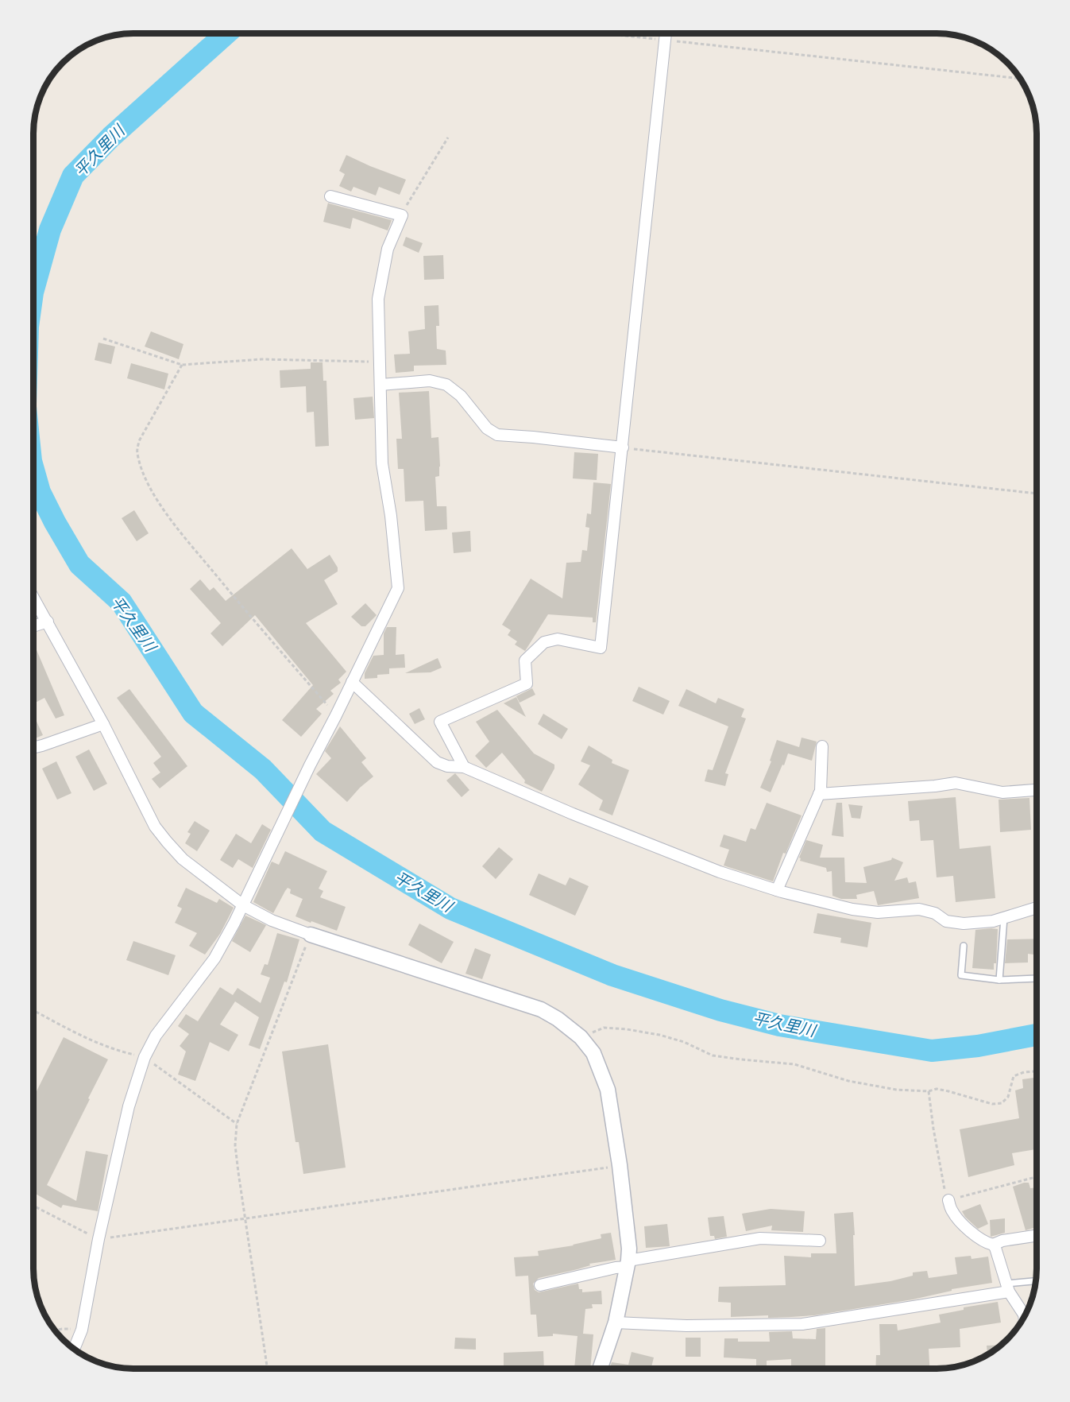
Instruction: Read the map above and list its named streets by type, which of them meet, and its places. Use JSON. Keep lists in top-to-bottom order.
{
  "water": ["平久里川"]
}
